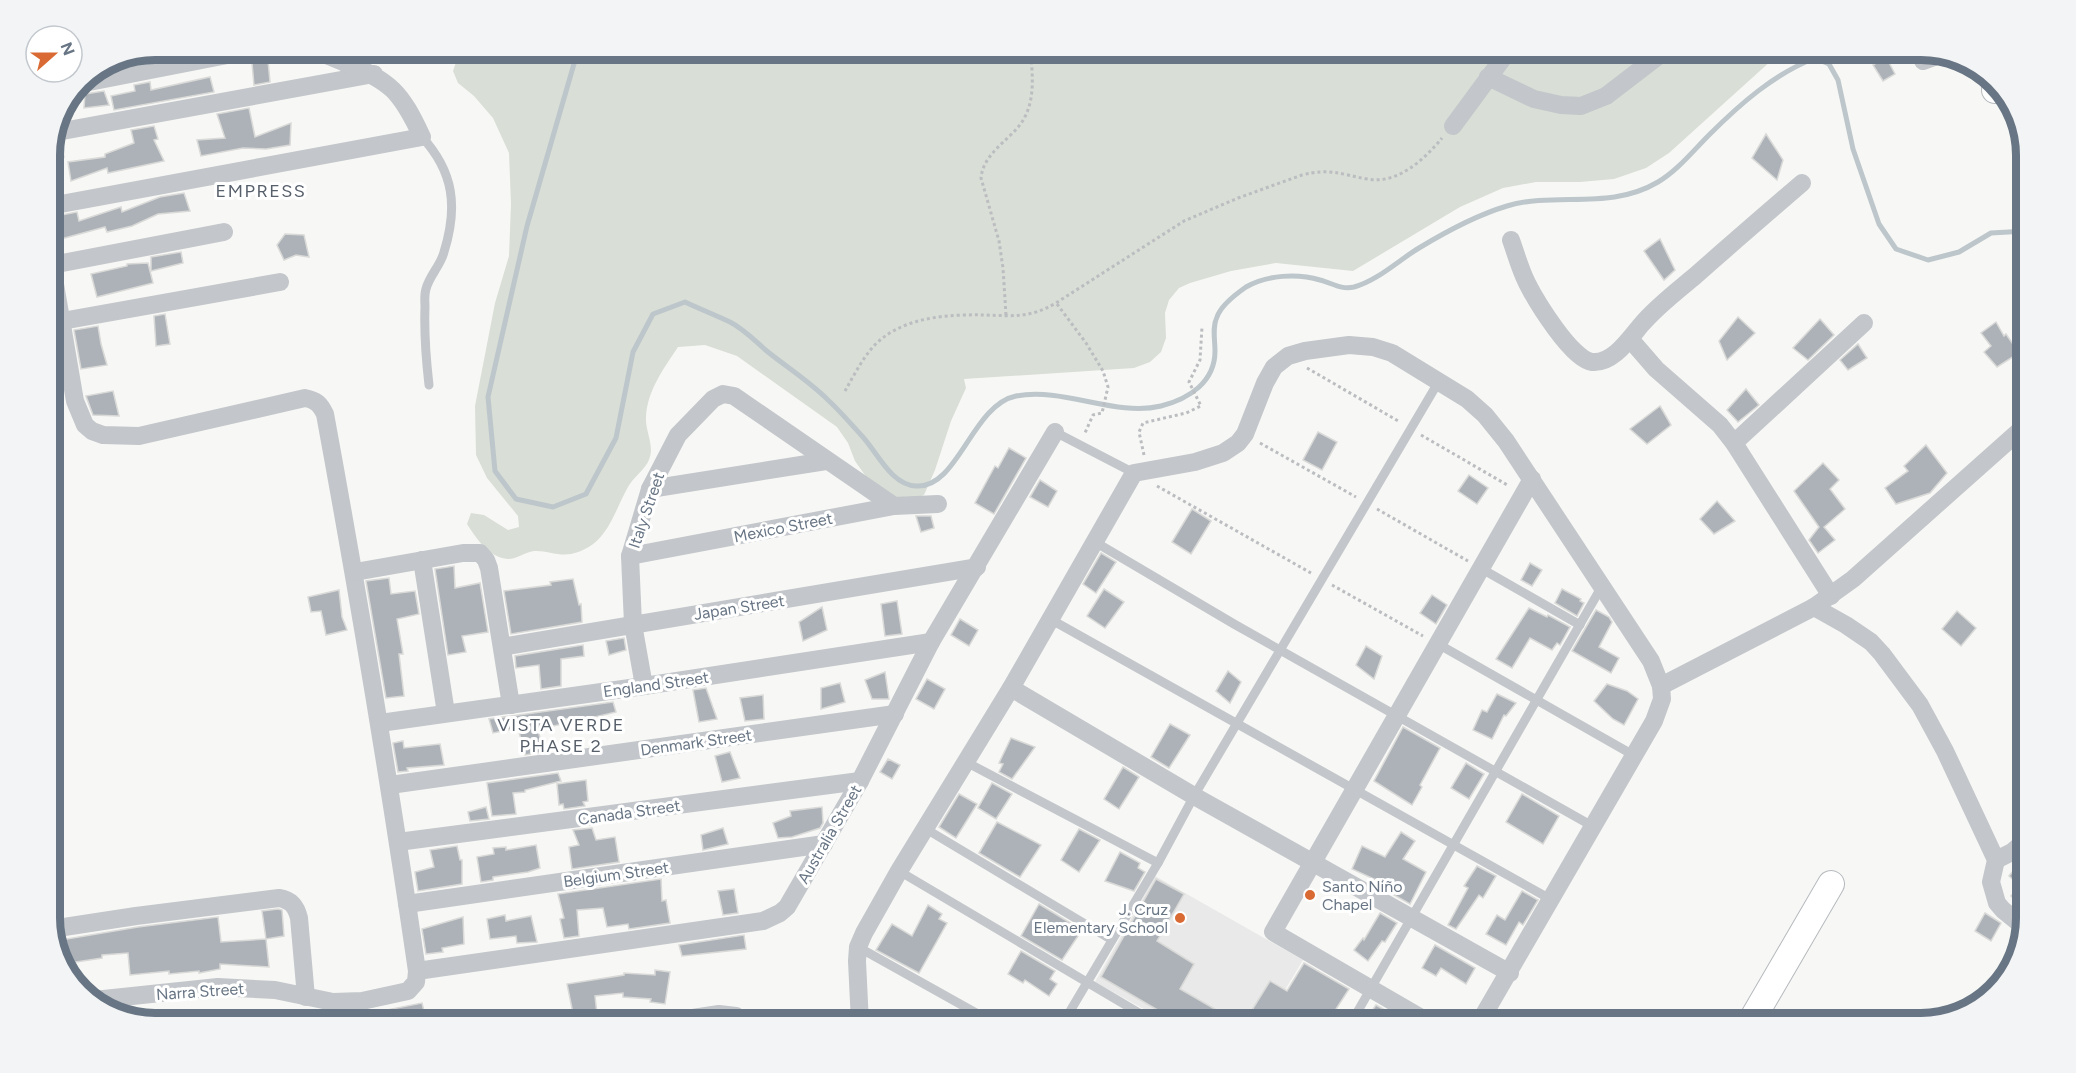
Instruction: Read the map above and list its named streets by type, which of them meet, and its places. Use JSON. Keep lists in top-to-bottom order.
{
  "streets": {
    "street": [
      "Italy Street",
      "Mexico Street",
      "Japan Street",
      "England Street",
      "Denmark Street",
      "Canada Street",
      "Australia Street",
      "Belgium Street",
      "Narra Street"
    ]
  },
  "crossings": [
    ["Italy Street", "Mexico Street"],
    ["Italy Street", "Japan Street"],
    ["Italy Street", "England Street"],
    ["Japan Street", "Australia Street"],
    ["England Street", "Australia Street"],
    ["Denmark Street", "Australia Street"],
    ["Canada Street", "Australia Street"],
    ["Australia Street", "Belgium Street"],
    ["Australia Street", "Narra Street"]
  ],
  "districts": ["EMPRESS", "VISTA VERDE PHASE 2"],
  "places": ["Santo Niño Chapel", "J. Cruz Elementary School"],
  "north": "right"
}
